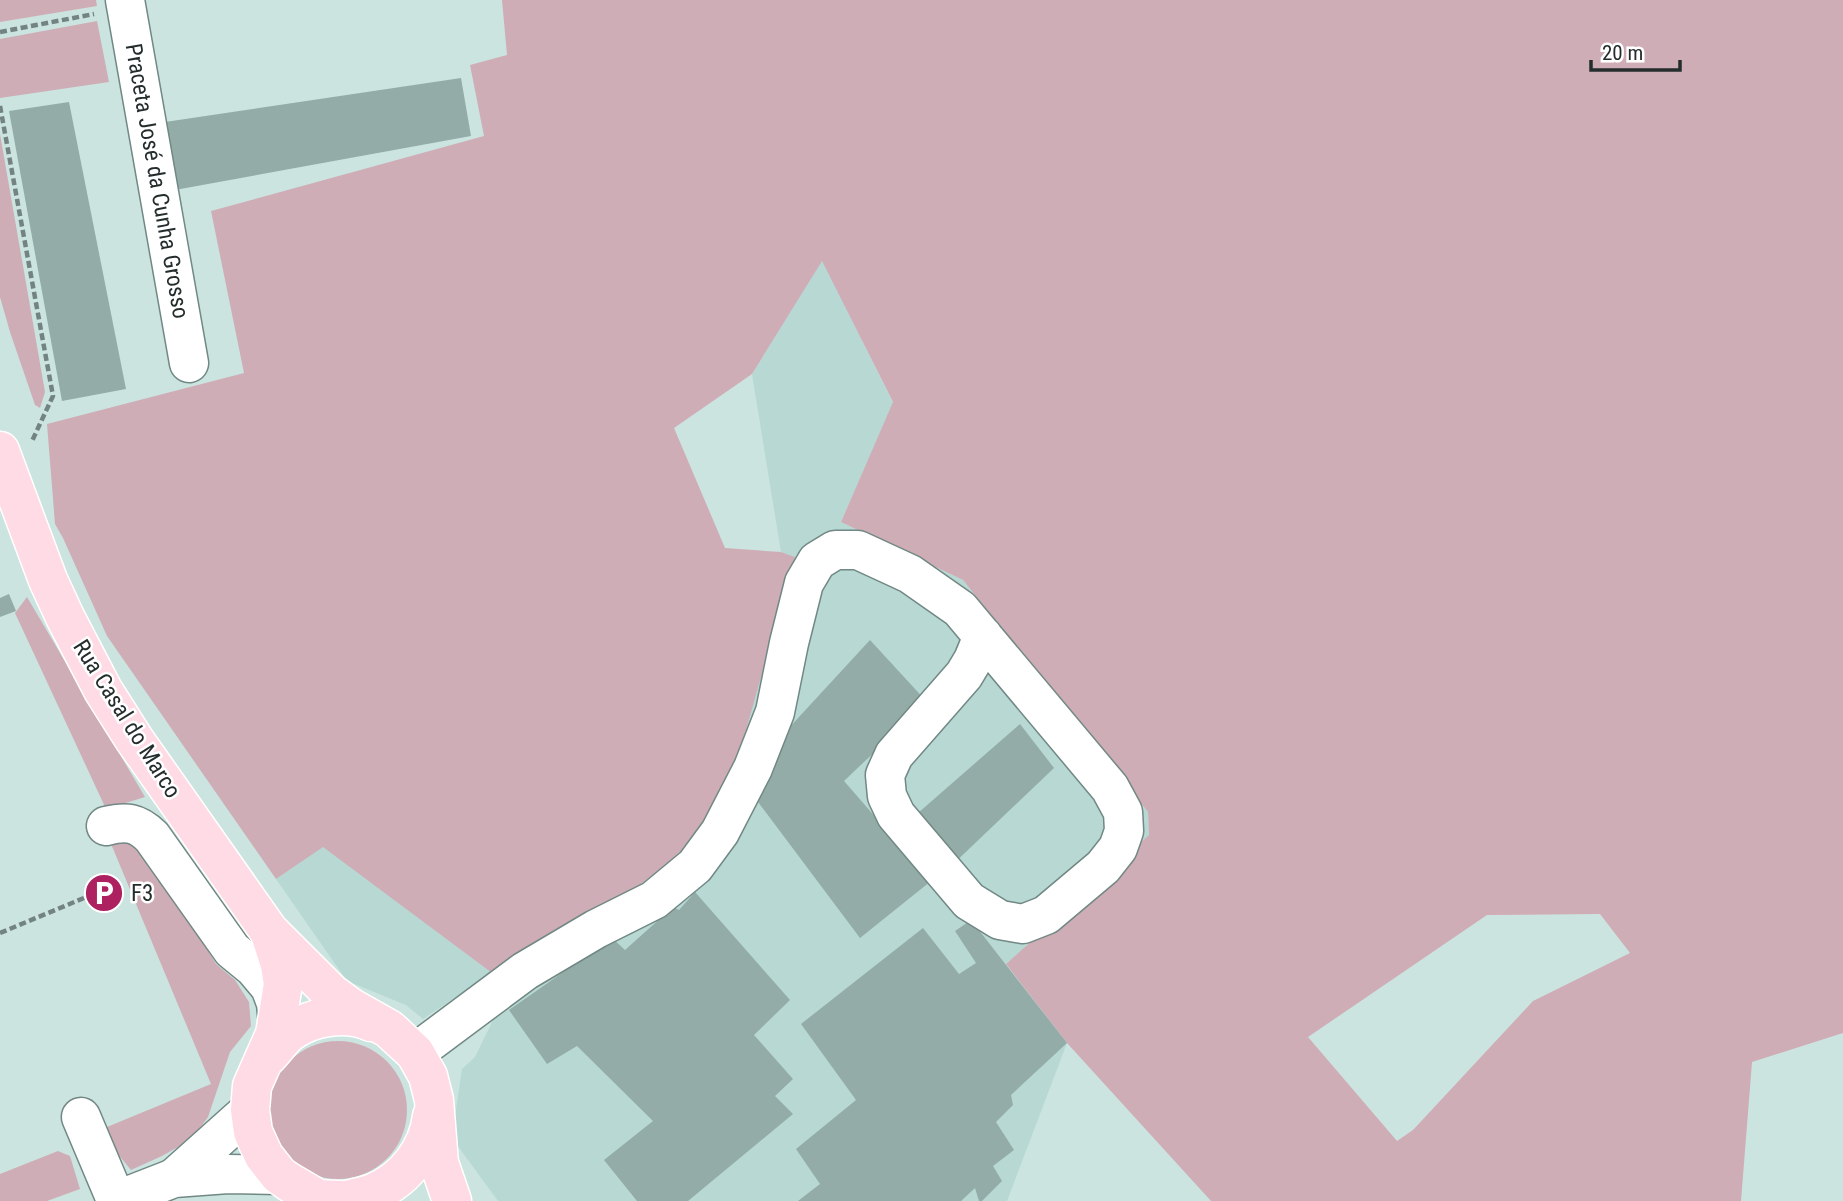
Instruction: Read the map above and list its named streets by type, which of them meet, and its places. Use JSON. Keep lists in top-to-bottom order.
{
  "streets": {
    "main road": ["Rua Casal do Marco"],
    "street": ["Praceta José da Cunha Grosso"]
  },
  "places": {
    "parking": ["F3"]
  },
  "scale_bar": "20 m"
}
